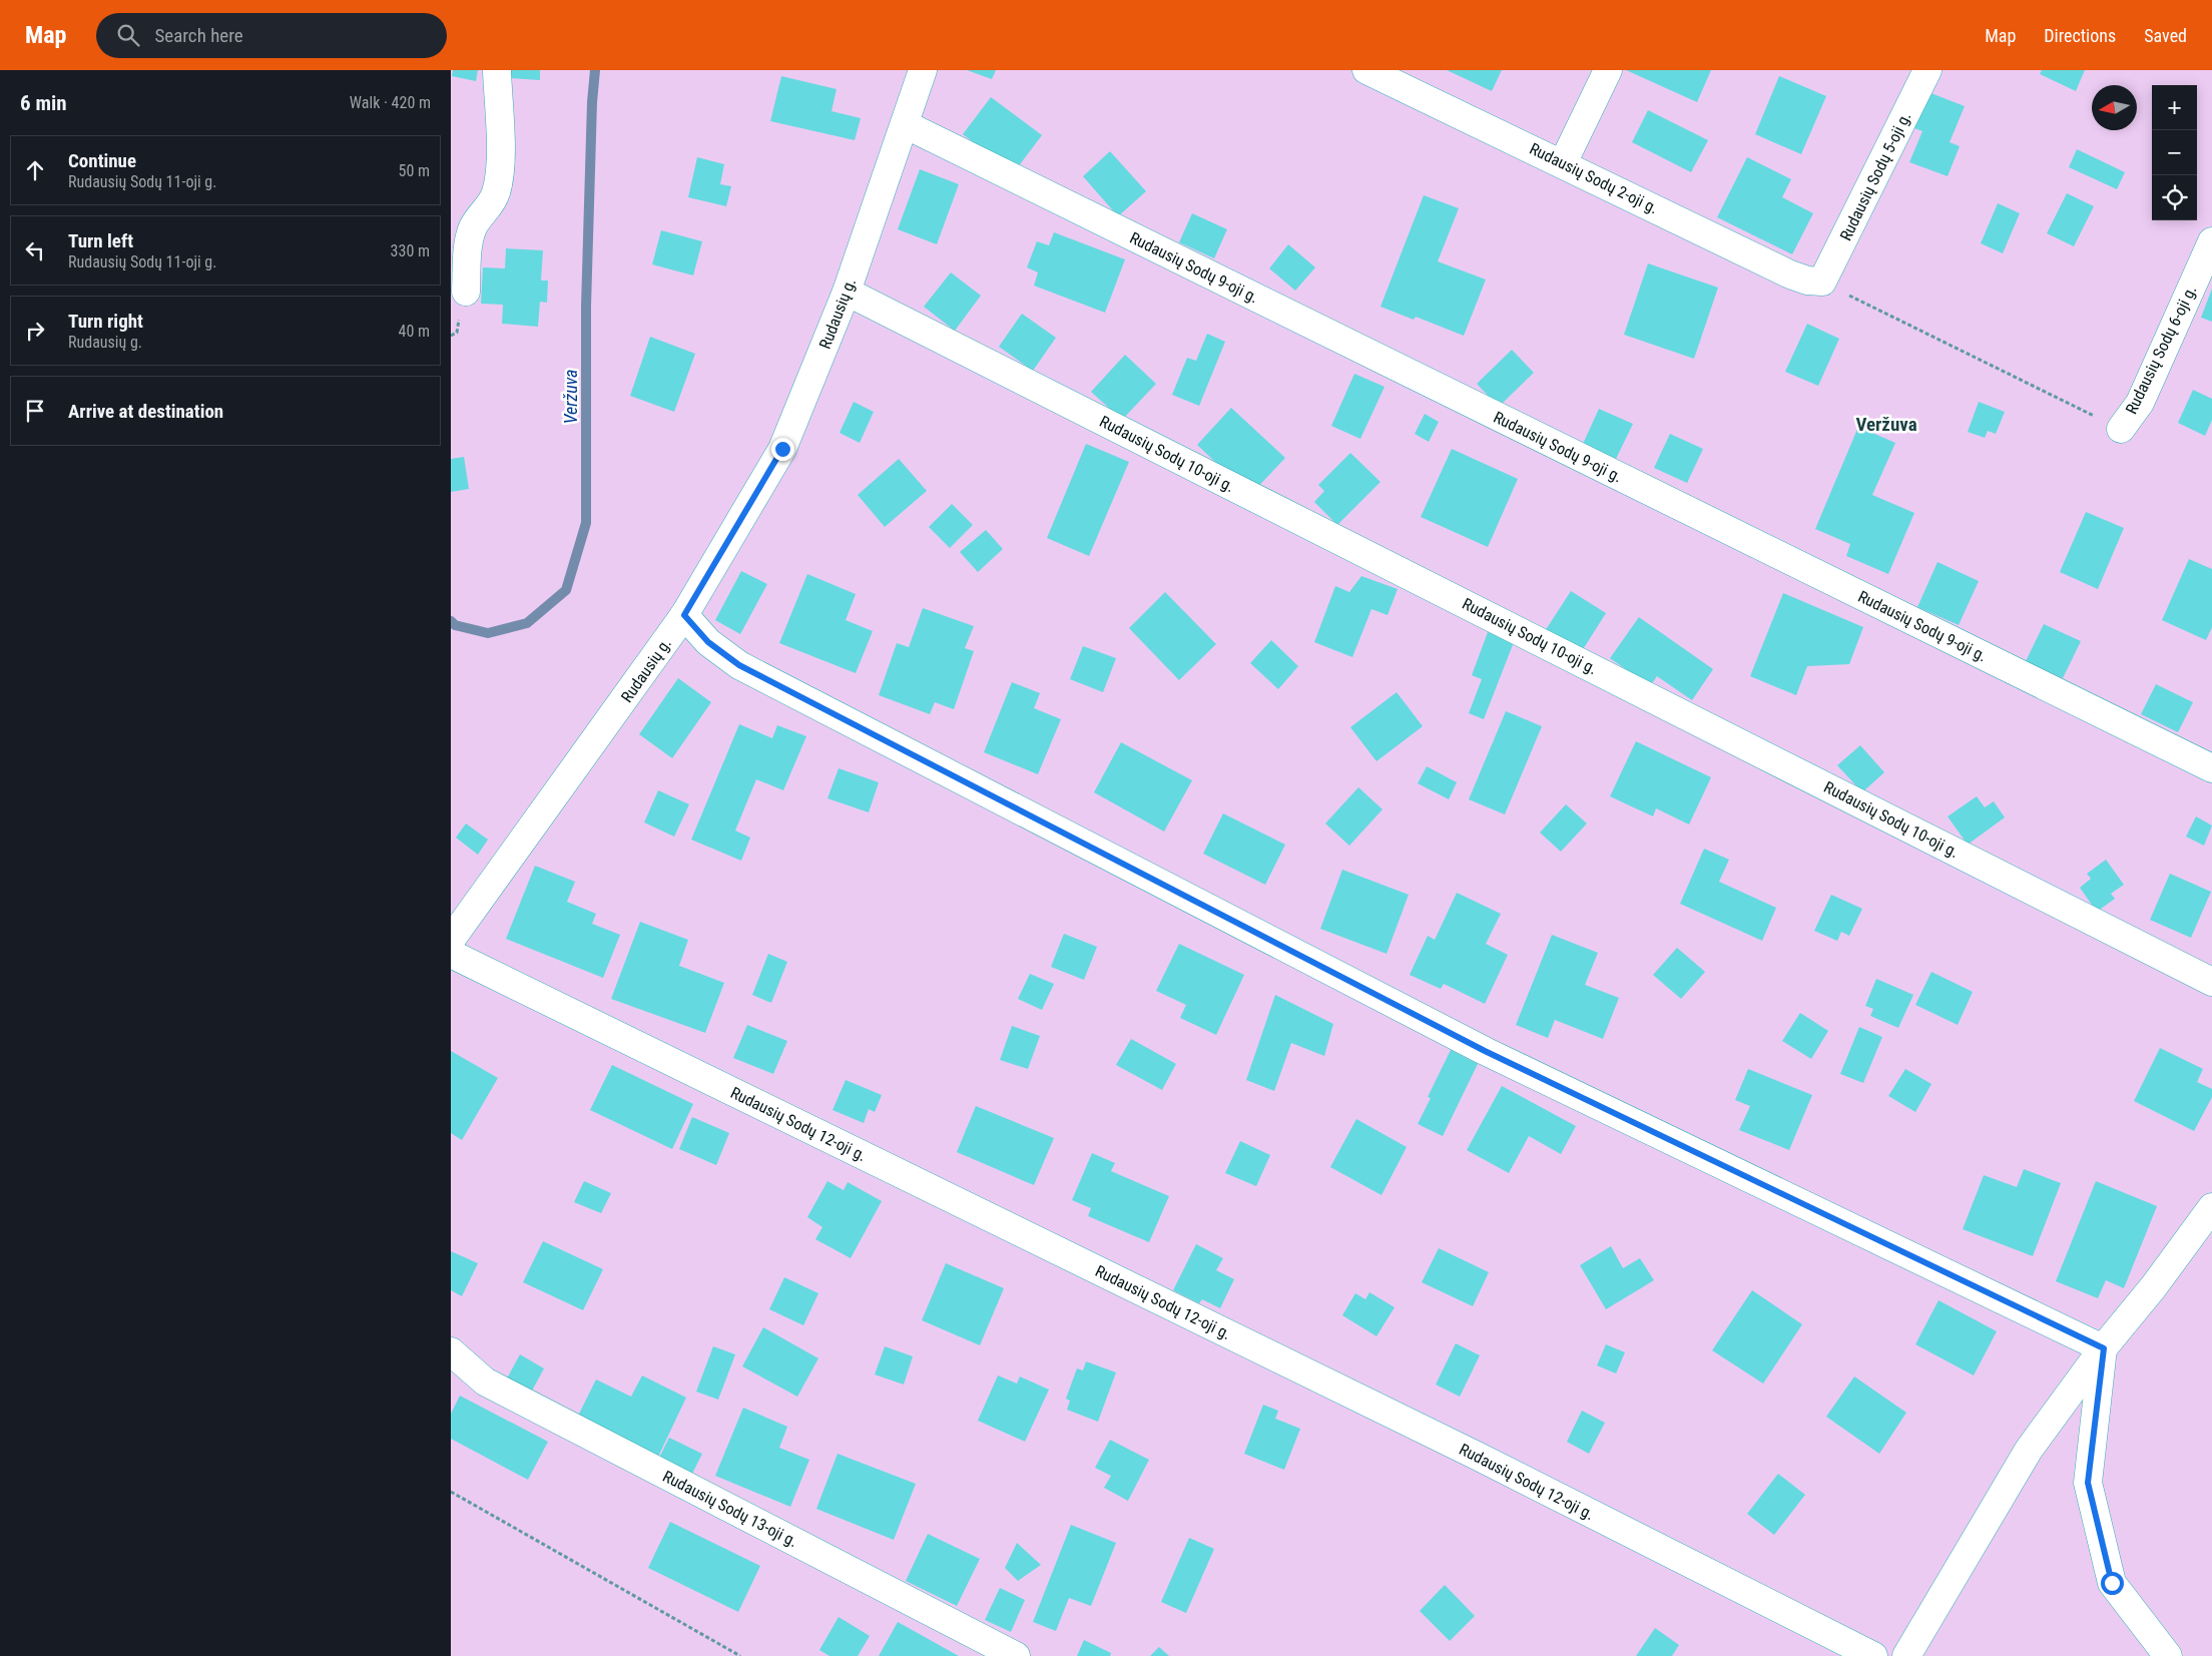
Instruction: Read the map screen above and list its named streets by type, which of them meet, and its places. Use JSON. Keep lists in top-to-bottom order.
{
  "streets": {
    "street": [
      "Rudausių Sodų 5-oji g.",
      "Rudausių Sodų 2-oji g.",
      "Rudausių Sodų 9-oji g.",
      "Rudausių g.",
      "Rudausių Sodų 6-oji g.",
      "Rudausių Sodų 10-oji g.",
      "Rudausių Sodų 12-oji g.",
      "Rudausių Sodų 13-oji g."
    ]
  },
  "crossings": [
    ["Rudausių Sodų 5-oji g.", "Rudausių Sodų 2-oji g."],
    ["Rudausių Sodų 9-oji g.", "Rudausių g."],
    ["Rudausių g.", "Rudausių Sodų 10-oji g."]
  ],
  "districts": ["Veržuva"],
  "water": ["Veržuva"],
  "north": "left",
  "page": {
    "header": "Map",
    "search": "Search here",
    "nav": ["Map", "Directions", "Saved"],
    "heading": ["6 min", "Walk · 420 m"],
    "map_buttons": ["+", "−"],
    "list": [
      ["Continue", "Rudausių Sodų 11-oji g.", "50 m"],
      ["Turn left", "Rudausių Sodų 11-oji g.", "330 m"],
      ["Turn right", "Rudausių g.", "40 m"],
      "Arrive at destination"
    ]
  }
}
